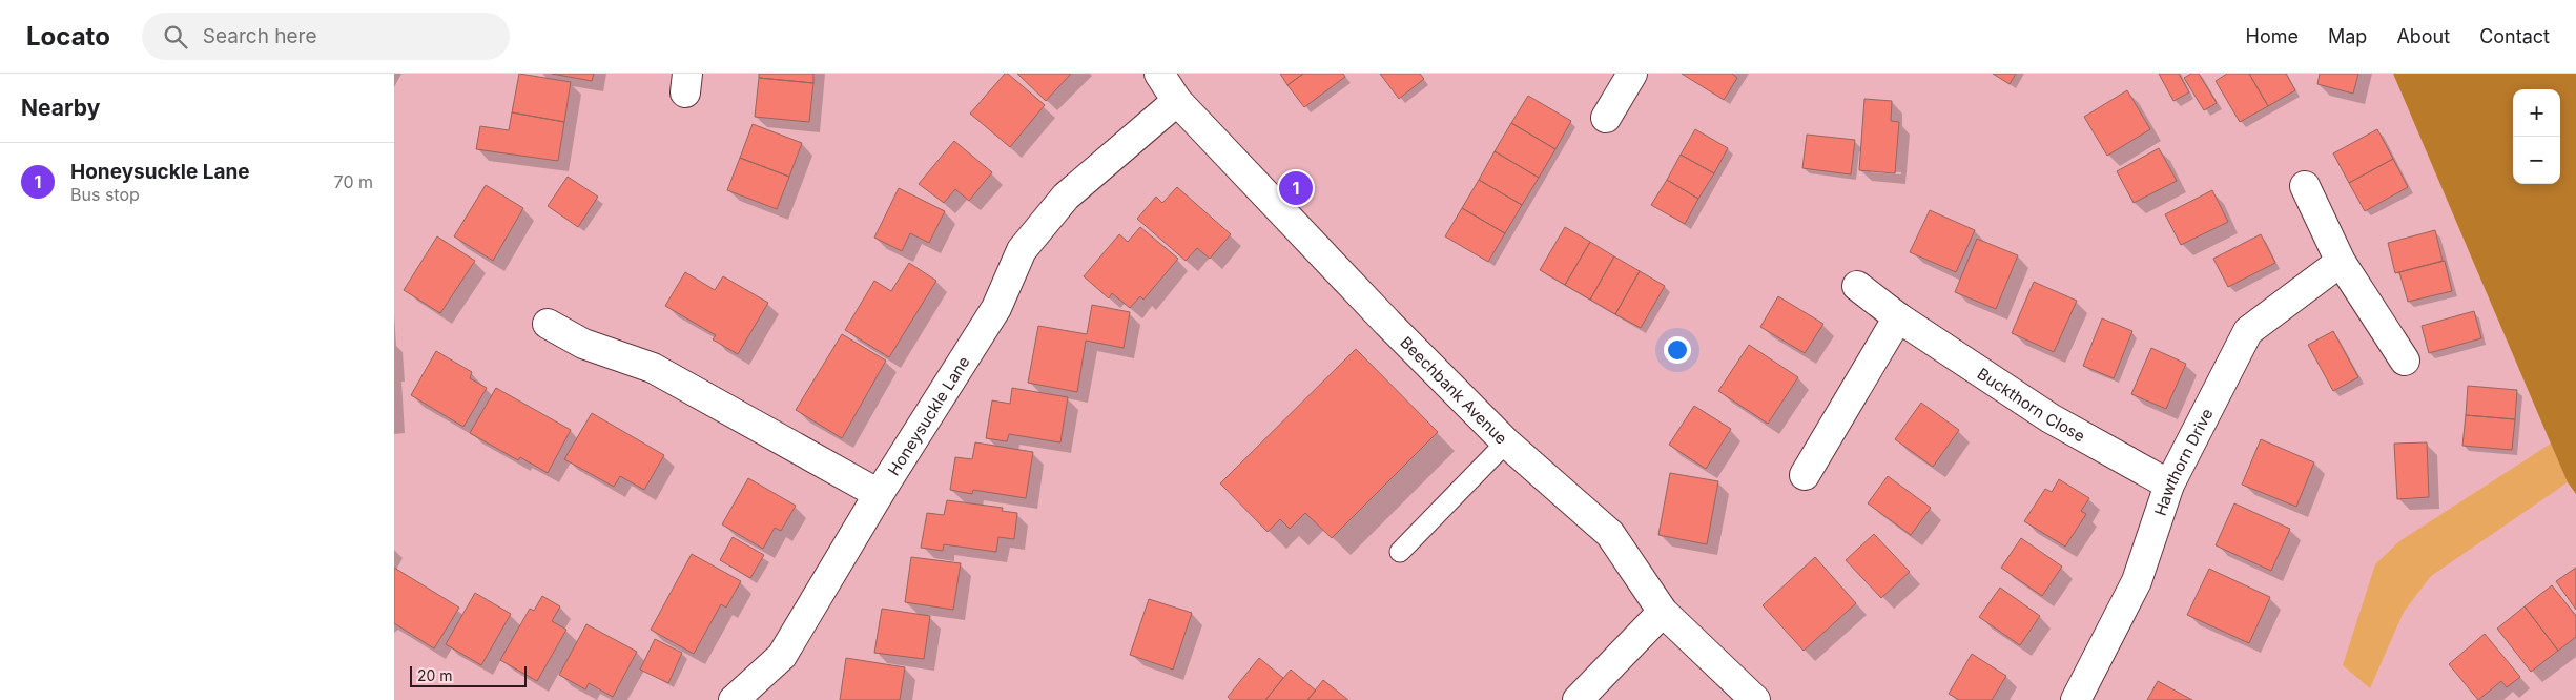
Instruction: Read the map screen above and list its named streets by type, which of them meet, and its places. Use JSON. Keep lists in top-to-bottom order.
{
  "streets": {
    "street": [
      "Beechbank Avenue",
      "Buckthorn Close",
      "Honeysuckle Lane",
      "Hawthorn Drive"
    ]
  },
  "crossings": [
    ["Beechbank Avenue", "Honeysuckle Lane"],
    ["Buckthorn Close", "Hawthorn Drive"]
  ],
  "scale_bar": "20 m",
  "page": {
    "header": "Locato",
    "search": "Search here",
    "nav": [
      "Home",
      "Map",
      "About",
      "Contact"
    ],
    "heading": "Nearby",
    "map_buttons": ["+", "−"],
    "list": [
      {
        "mark": "1",
        "name": "Honeysuckle Lane",
        "note": "Bus stop",
        "value": "70 m"
      }
    ],
    "pins": "1",
    "scale": "20 m"
  }
}
